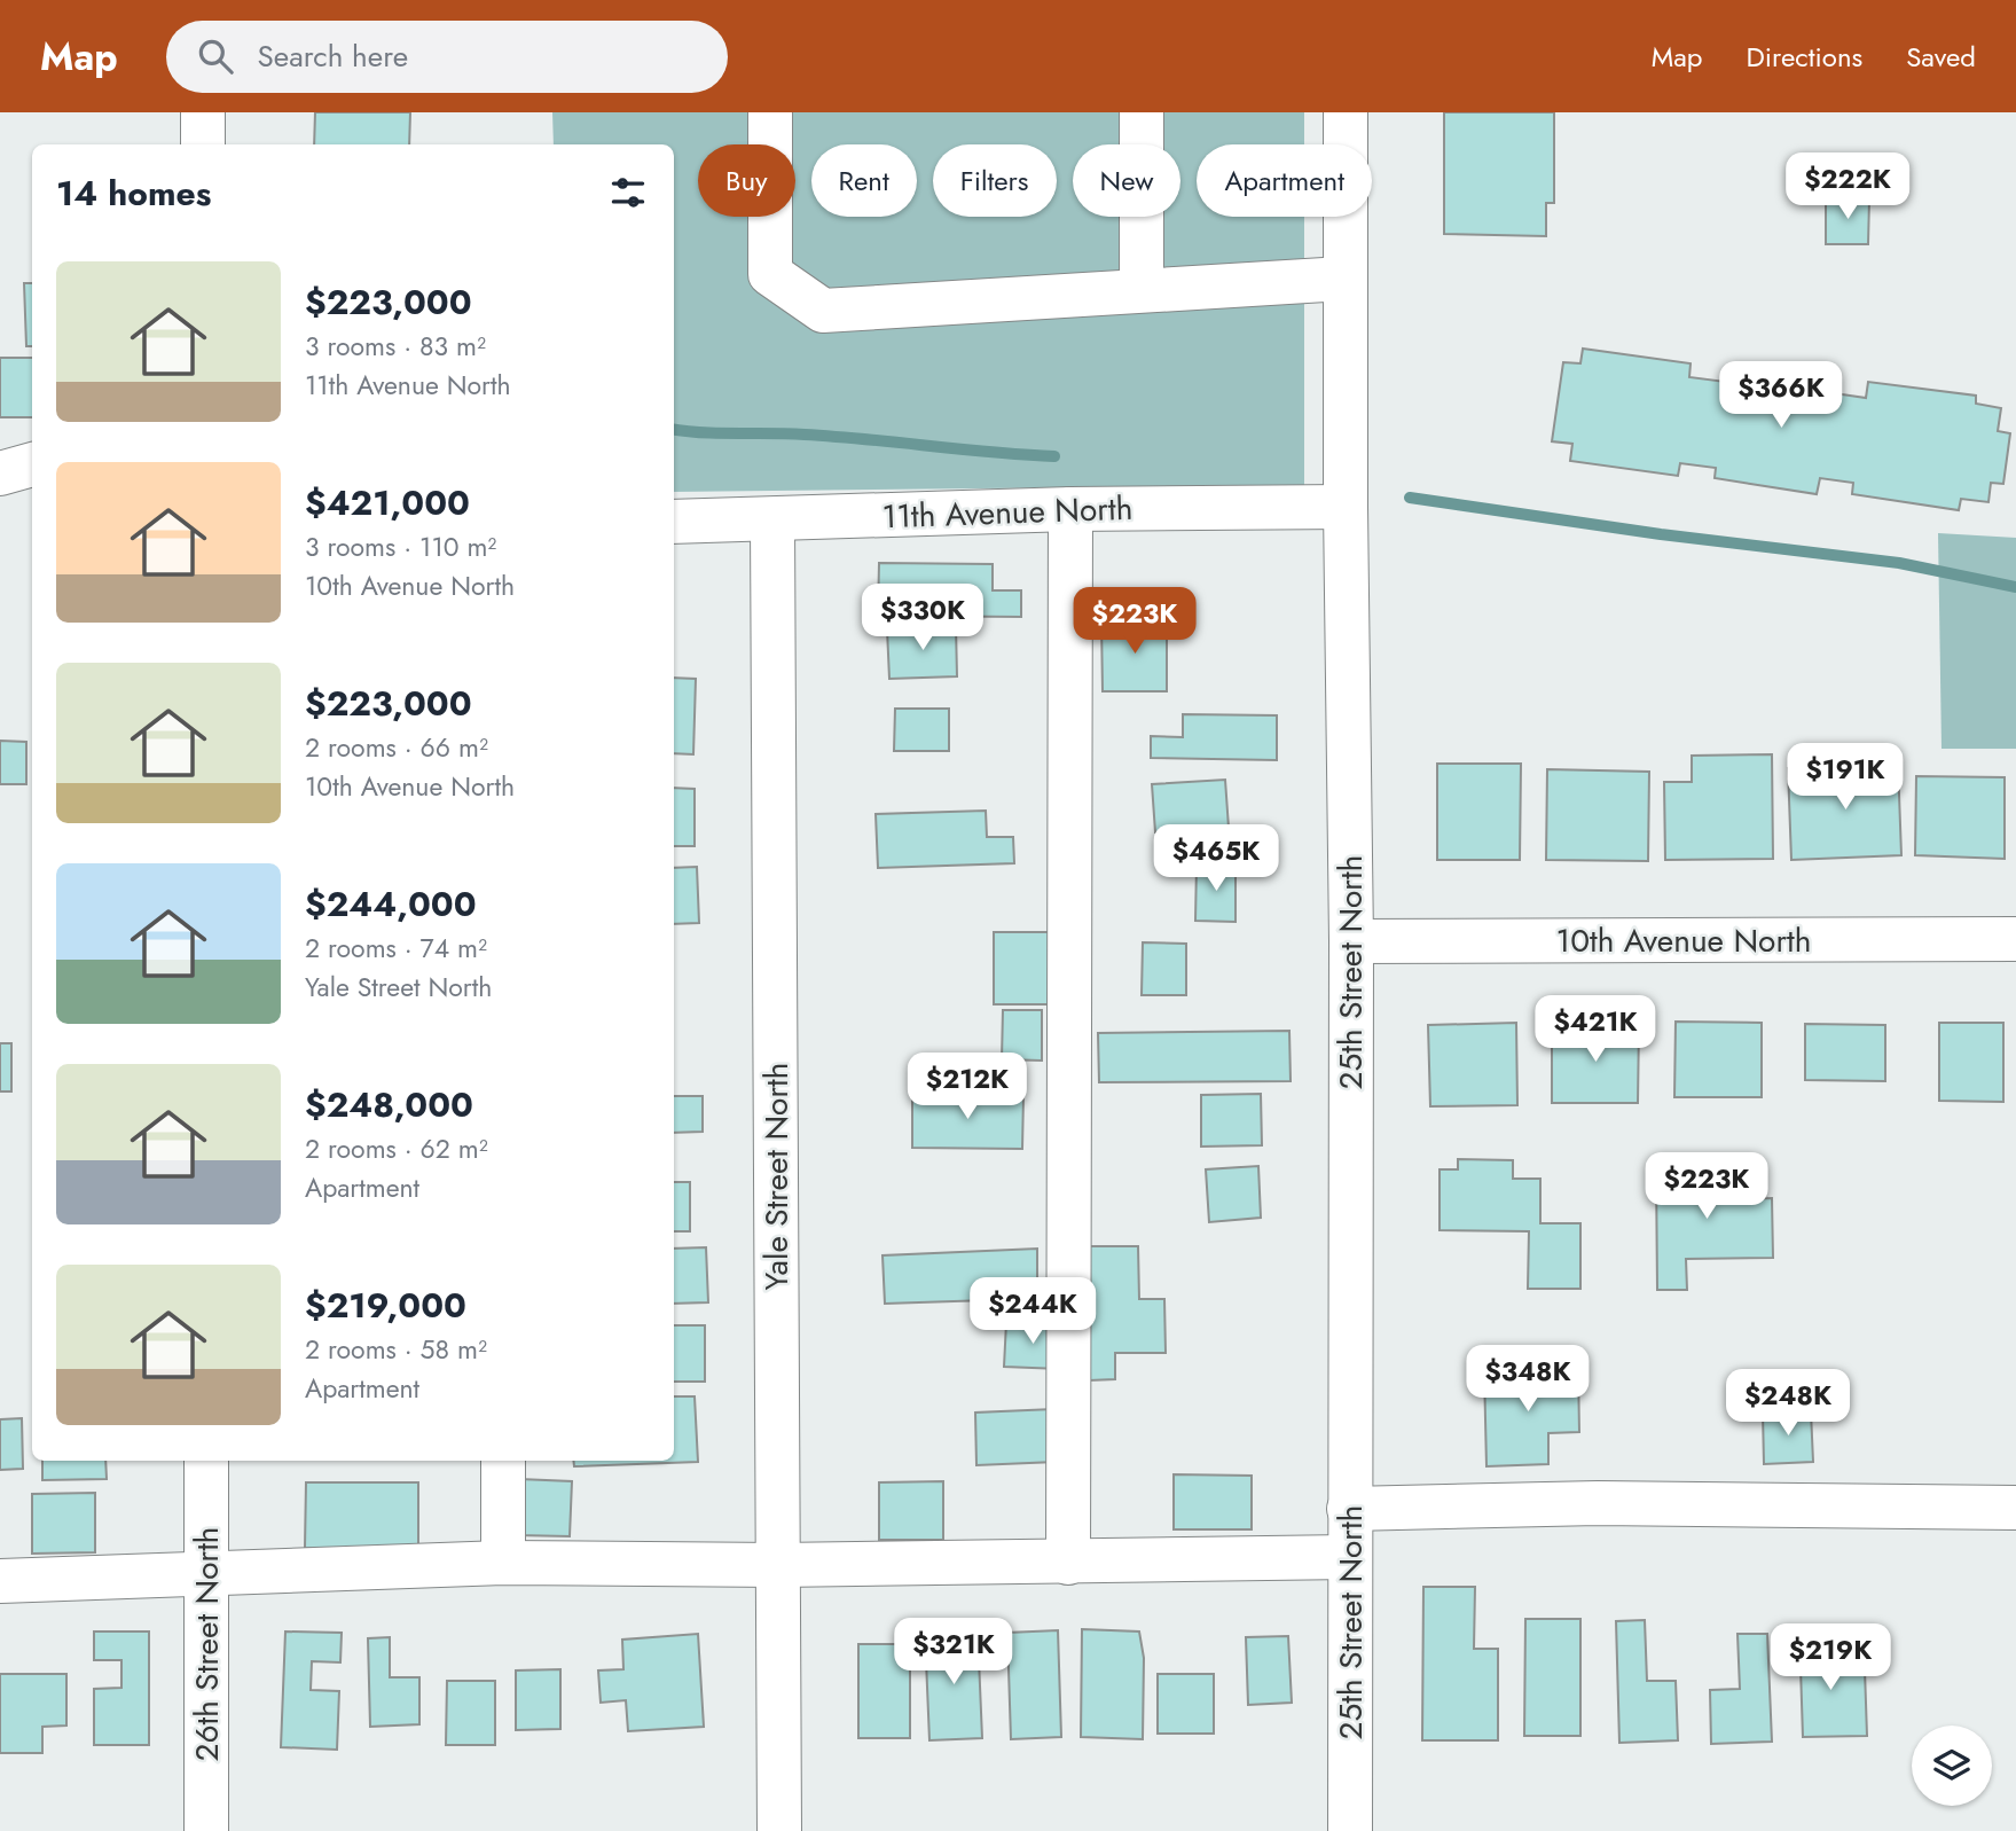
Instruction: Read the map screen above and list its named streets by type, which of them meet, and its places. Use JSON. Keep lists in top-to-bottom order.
{
  "streets": {
    "street": [
      "11th Avenue North",
      "10th Avenue North",
      "25th Street North",
      "Yale Street North",
      "26th Street North"
    ]
  },
  "crossings": [
    ["11th Avenue North", "25th Street North"],
    ["11th Avenue North", "Yale Street North"],
    ["10th Avenue North", "25th Street North"]
  ],
  "page": {
    "header": "Map",
    "search": "Search here",
    "nav": ["Map", "Directions", "Saved"],
    "chip": [
      "Buy",
      "Rent",
      "Filters",
      "New",
      "Apartment"
    ],
    "heading": "14 homes",
    "price": [
      "$222K",
      "$366K",
      "$330K",
      "$223K",
      "$191K",
      "$465K",
      "$421K",
      "$212K",
      "$223K",
      "$244K",
      "$348K",
      "$248K",
      "$321K",
      "$219K"
    ],
    "list": [
      {
        "name": "$223,000",
        "note": "3 rooms · 83 m² · 11th Avenue North"
      },
      {
        "name": "$421,000",
        "note": "3 rooms · 110 m² · 10th Avenue North"
      },
      {
        "name": "$223,000",
        "note": "2 rooms · 66 m² · 10th Avenue North"
      },
      {
        "name": "$244,000",
        "note": "2 rooms · 74 m² · Yale Street North"
      },
      {
        "name": "$248,000",
        "note": "2 rooms · 62 m² · Apartment"
      },
      {
        "name": "$219,000",
        "note": "2 rooms · 58 m² · Apartment"
      }
    ]
  }
}
